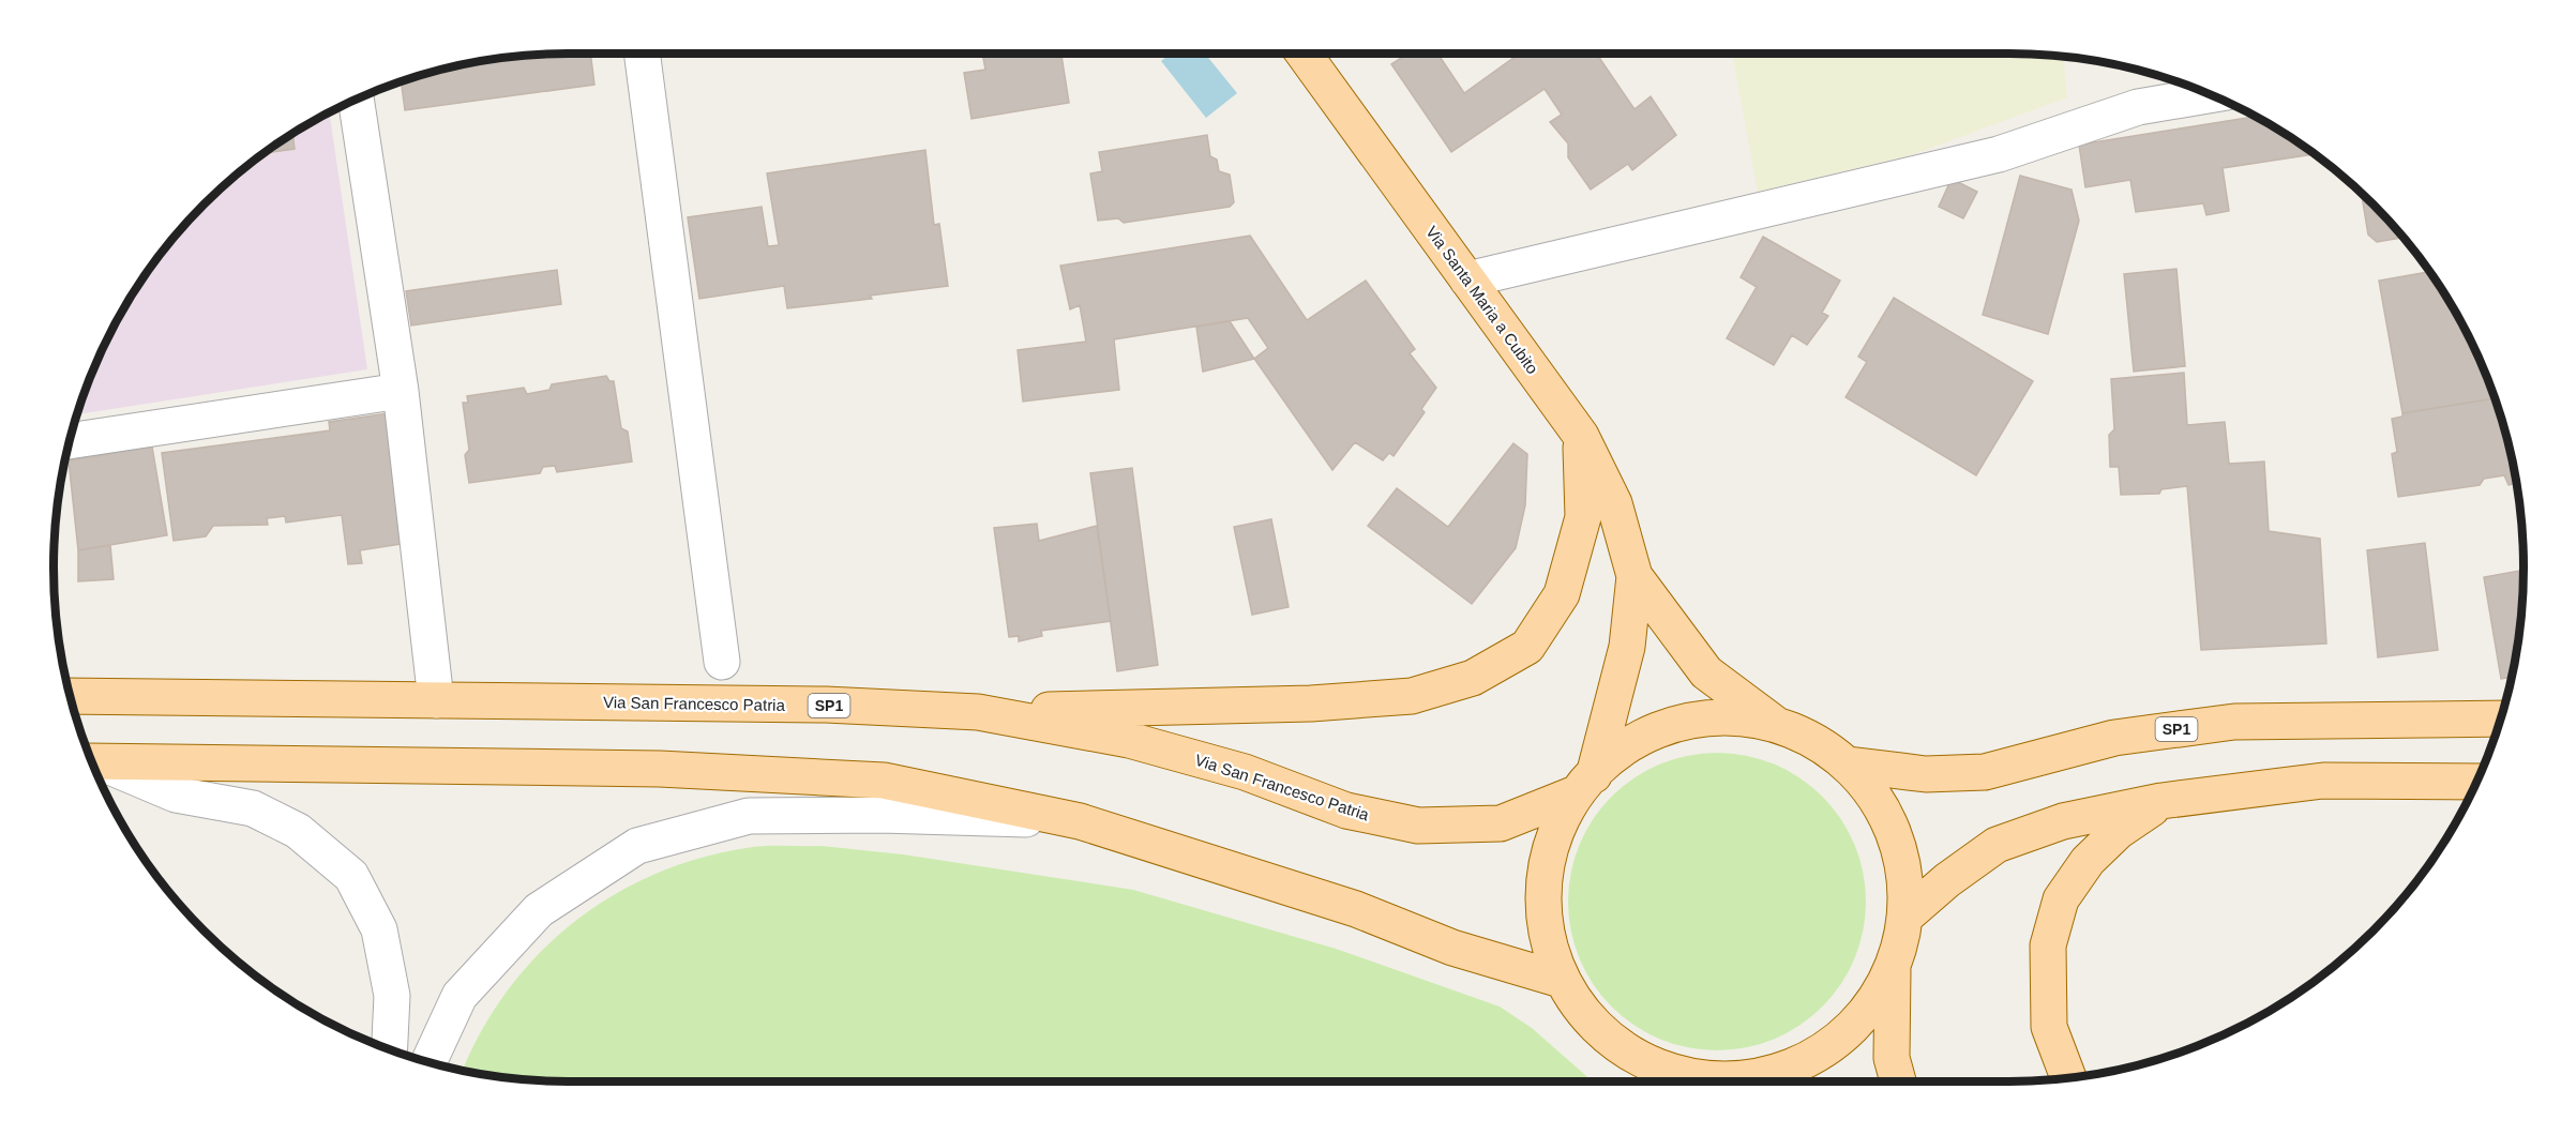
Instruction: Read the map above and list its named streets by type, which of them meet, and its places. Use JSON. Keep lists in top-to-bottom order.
{
  "streets": {
    "main road": ["Via Santa Maria a Cubito", "Via San Francesco Patria", "SP1"]
  },
  "crossings": [
    ["Via Santa Maria a Cubito", "Via San Francesco Patria"]
  ]
}
